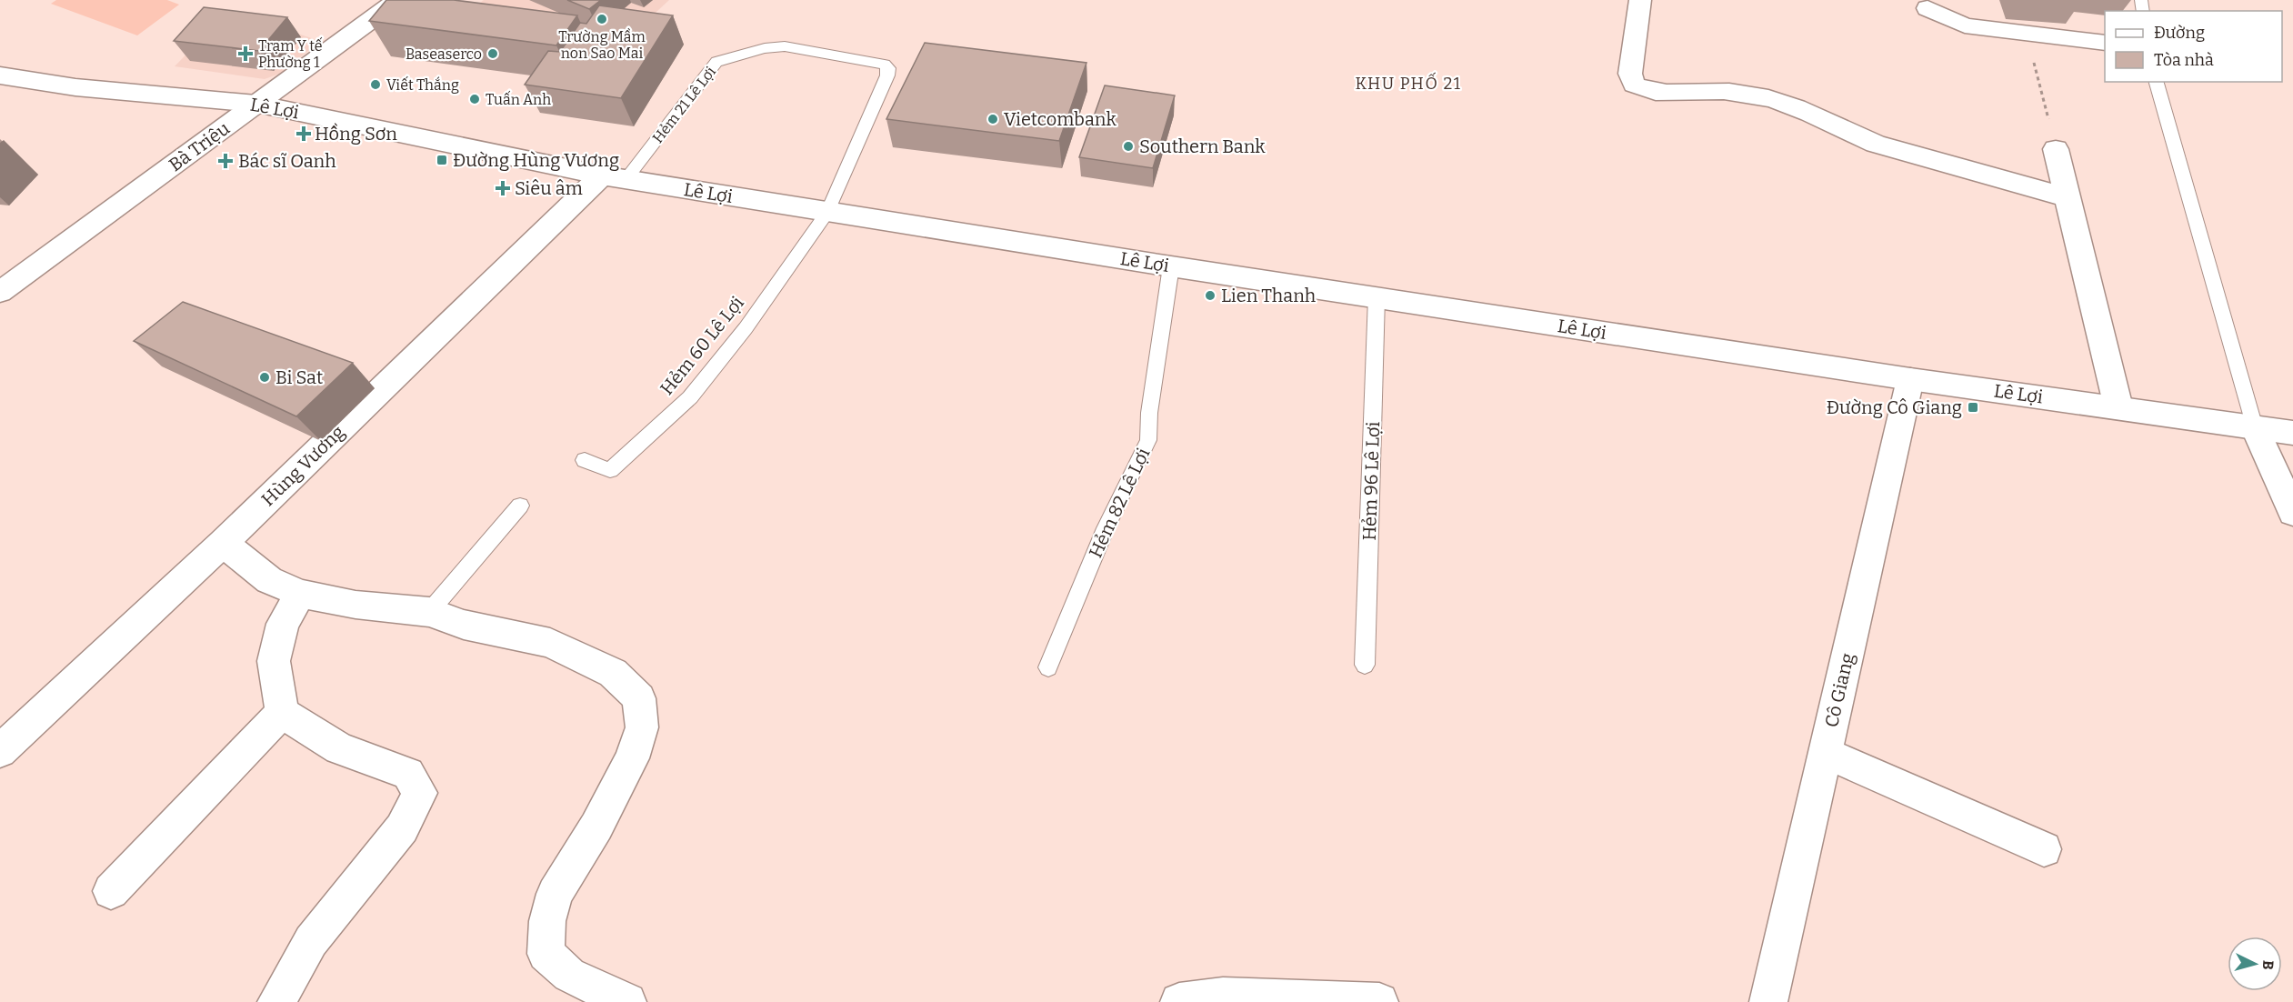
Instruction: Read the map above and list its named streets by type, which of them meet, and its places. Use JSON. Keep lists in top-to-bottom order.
{
  "streets": {
    "street": [
      "Lê Lợi",
      "Bà Triệu",
      "Hùng Vương",
      "Cô Giang"
    ],
    "lane": [
      "Hẻm 21 Lê Lợi",
      "Hẻm 60 Lê Lợi",
      "Hẻm 96 Lê Lợi",
      "Hẻm 82 Lê Lợi"
    ]
  },
  "crossings": [
    ["Hẻm 21 Lê Lợi", "Lê Lợi"],
    ["Hẻm 21 Lê Lợi", "Hẻm 60 Lê Lợi"],
    ["Hẻm 21 Lê Lợi", "Hùng Vương"],
    ["Lê Lợi", "Bà Triệu"],
    ["Lê Lợi", "Hẻm 60 Lê Lợi"],
    ["Lê Lợi", "Hùng Vương"],
    ["Lê Lợi", "Hẻm 96 Lê Lợi"],
    ["Lê Lợi", "Hẻm 82 Lê Lợi"],
    ["Lê Lợi", "Cô Giang"]
  ],
  "districts": ["KHU PHỐ 21"],
  "places": {
    "other": [
      "Trường Mầm non Sao Mai",
      "Baseaserco",
      "Viết Thắng",
      "Tuấn Anh",
      "Vietcombank",
      "Southern Bank",
      "Lien Thanh",
      "Bi Sat"
    ],
    "health": [
      "Trạm Y tế Phường 1",
      "Hồng Sơn",
      "Bác sĩ Oanh",
      "Siêu âm"
    ],
    "transit": ["Đường Hùng Vương", "Đường Cô Giang"]
  },
  "legend": ["Đường", "Tòa nhà"],
  "north": "right"
}
